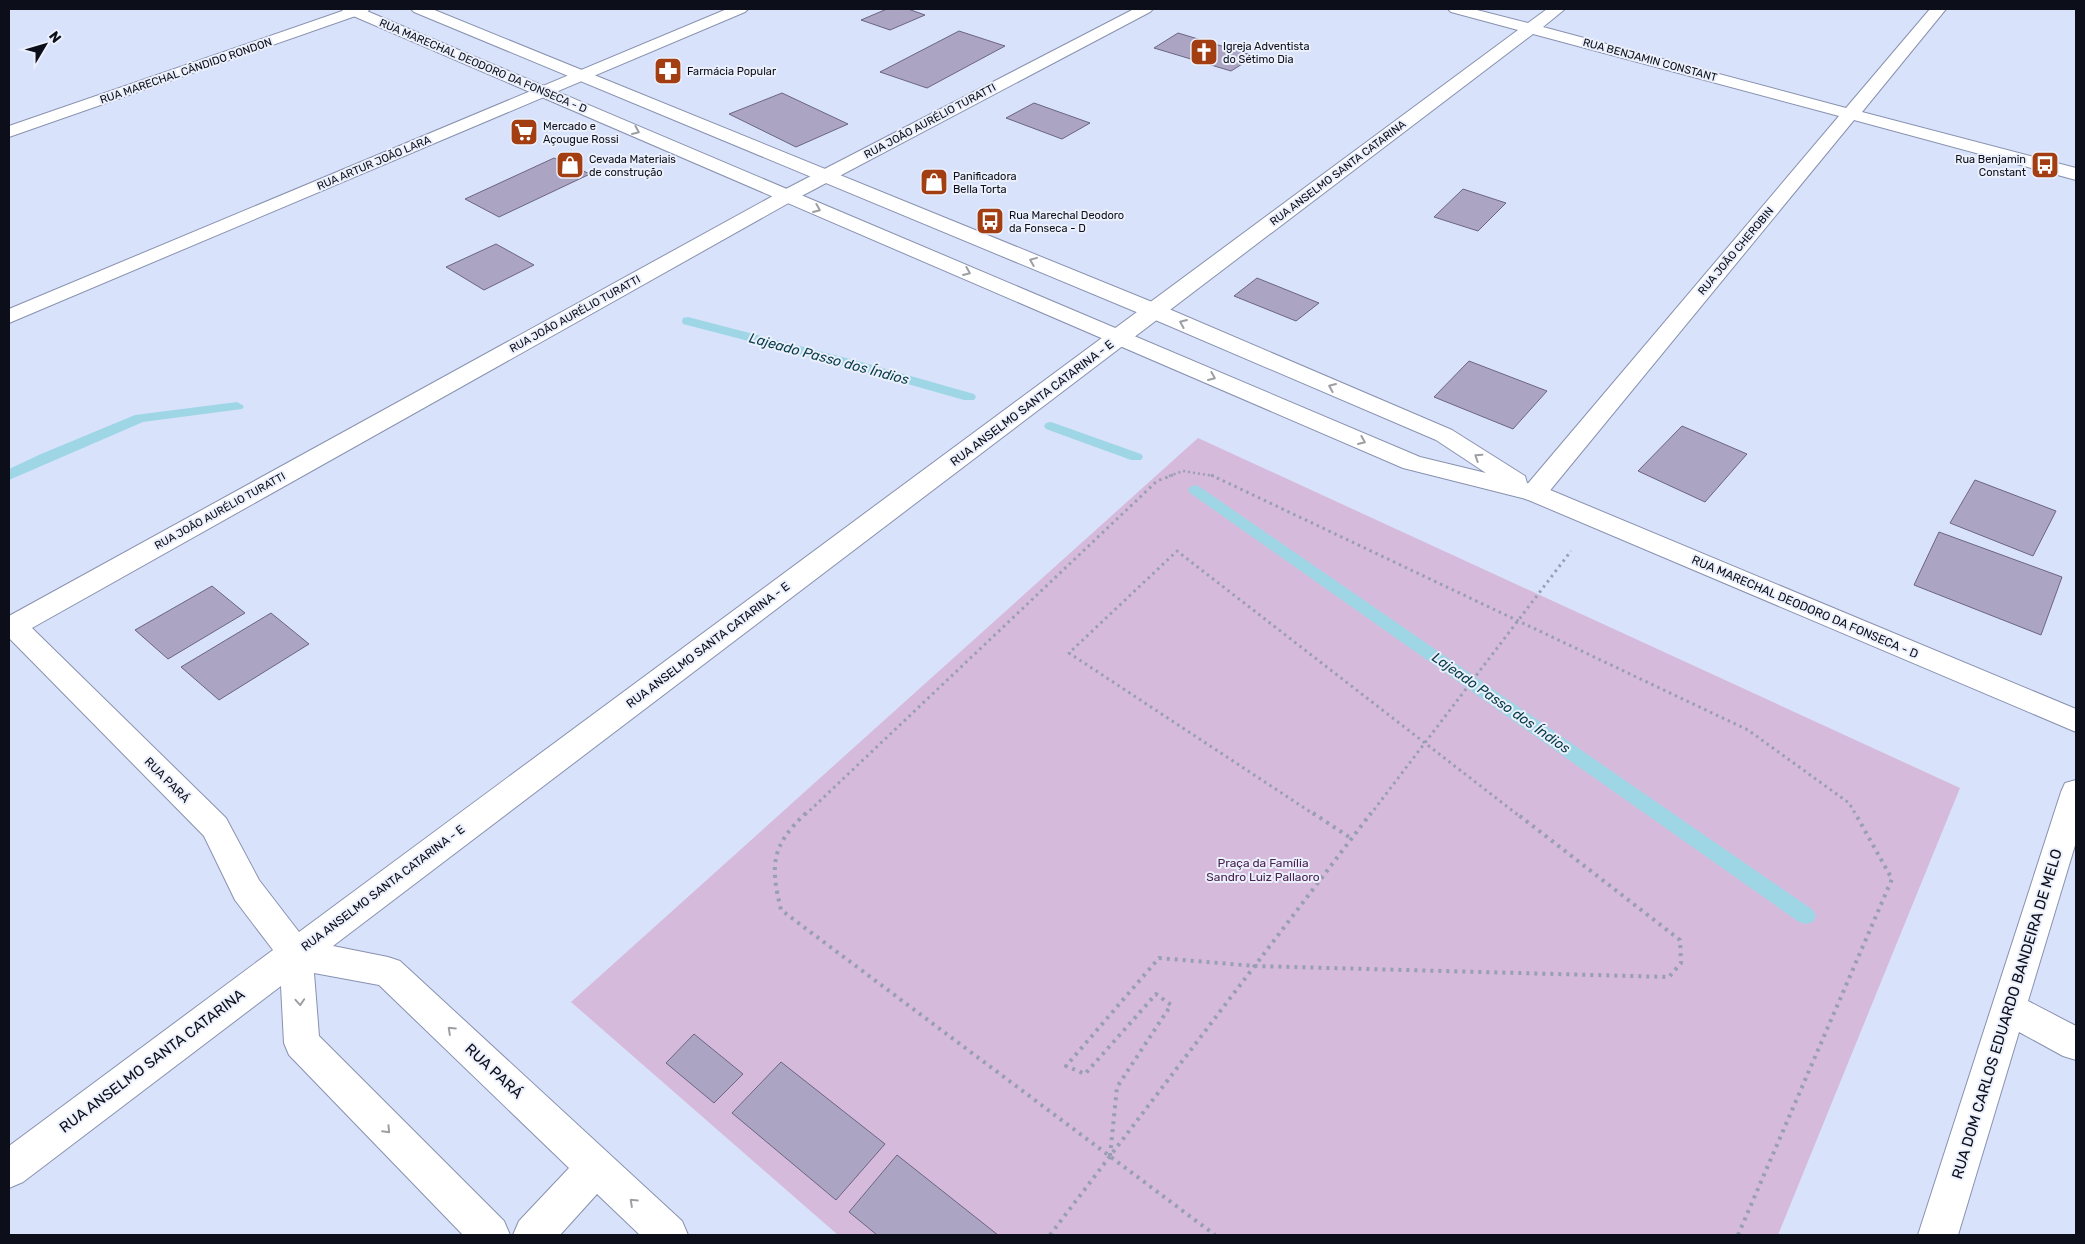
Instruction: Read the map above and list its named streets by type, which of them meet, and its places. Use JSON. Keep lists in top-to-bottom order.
{
  "streets": {
    "street": [
      "RUA BENJAMIN CONSTANT",
      "RUA MARECHAL DEODORO DA FONSECA - D",
      "RUA MARECHAL CÂNDIDO RONDON",
      "RUA JOÃO AURÉLIO TURATTI",
      "RUA ARTUR JOÃO LARA",
      "RUA ANSELMO SANTA CATARINA",
      "RUA JOÃO CHEROBIN",
      "RUA ANSELMO SANTA CATARINA - E",
      "RUA PARÁ",
      "RUA DOM CARLOS EDUARDO BANDEIRA DE MELO"
    ]
  },
  "crossings": [
    ["RUA BENJAMIN CONSTANT", "RUA ANSELMO SANTA CATARINA"],
    ["RUA BENJAMIN CONSTANT", "RUA JOÃO CHEROBIN"],
    ["RUA MARECHAL DEODORO DA FONSECA - D", "RUA MARECHAL CÂNDIDO RONDON"],
    ["RUA MARECHAL DEODORO DA FONSECA - D", "RUA JOÃO AURÉLIO TURATTI"],
    ["RUA MARECHAL DEODORO DA FONSECA - D", "RUA ARTUR JOÃO LARA"],
    ["RUA MARECHAL DEODORO DA FONSECA - D", "RUA ANSELMO SANTA CATARINA"],
    ["RUA MARECHAL DEODORO DA FONSECA - D", "RUA JOÃO CHEROBIN"],
    ["RUA MARECHAL DEODORO DA FONSECA - D", "RUA ANSELMO SANTA CATARINA - E"],
    ["RUA JOÃO AURÉLIO TURATTI", "RUA PARÁ"],
    ["RUA ANSELMO SANTA CATARINA", "RUA ANSELMO SANTA CATARINA - E"],
    ["RUA ANSELMO SANTA CATARINA", "RUA PARÁ"],
    ["RUA ANSELMO SANTA CATARINA - E", "RUA PARÁ"]
  ],
  "water": ["Lajeado Passo dos Índios"],
  "parks": ["Praça da Família Sandro Luiz Pallaoro"],
  "places": {
    "church": ["Igreja Adventista do Sétimo Dia"],
    "pharmacy": ["Farmácia Popular"],
    "supermarket": ["Mercado e Açougue Rossi"],
    "shop": ["Cevada Materiais de construção", "Panificadora Bella Torta"],
    "bus stop": ["Rua Benjamin Constant", "Rua Marechal Deodoro da Fonseca - D"]
  },
  "north": "top right"
}
